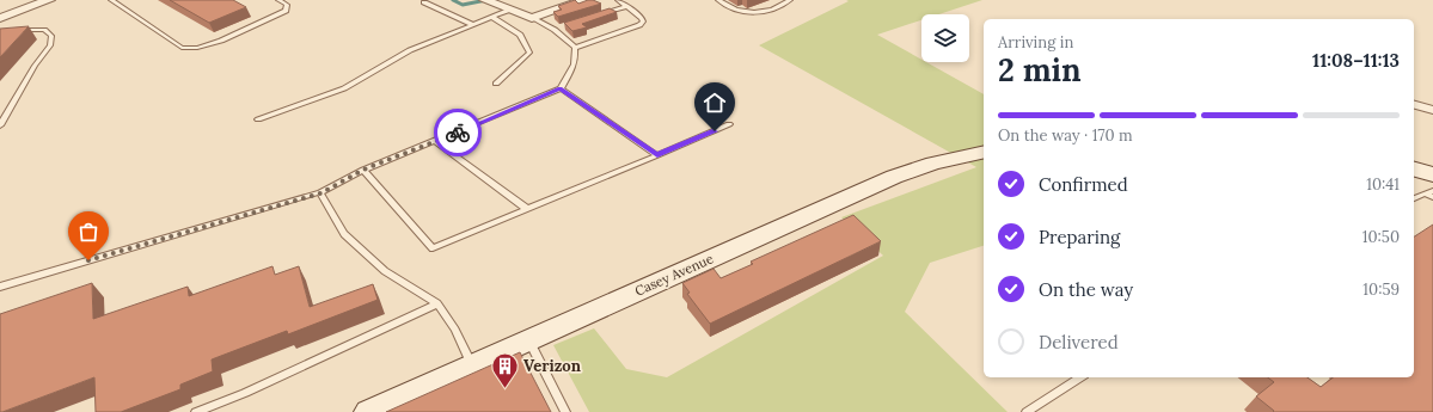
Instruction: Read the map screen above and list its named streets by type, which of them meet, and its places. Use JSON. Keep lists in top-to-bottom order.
{
  "streets": {
    "street": ["Casey Avenue"]
  },
  "places": {
    "building": ["Verizon"]
  },
  "page": {
    "heading": ["2 min", "Arriving in", "11:08–11:13"],
    "bar": "On the way · 170 m",
    "list": [
      ["Confirmed", "10:41"],
      ["Preparing", "10:50"],
      ["On the way", "10:59"],
      "Delivered"
    ]
  }
}
